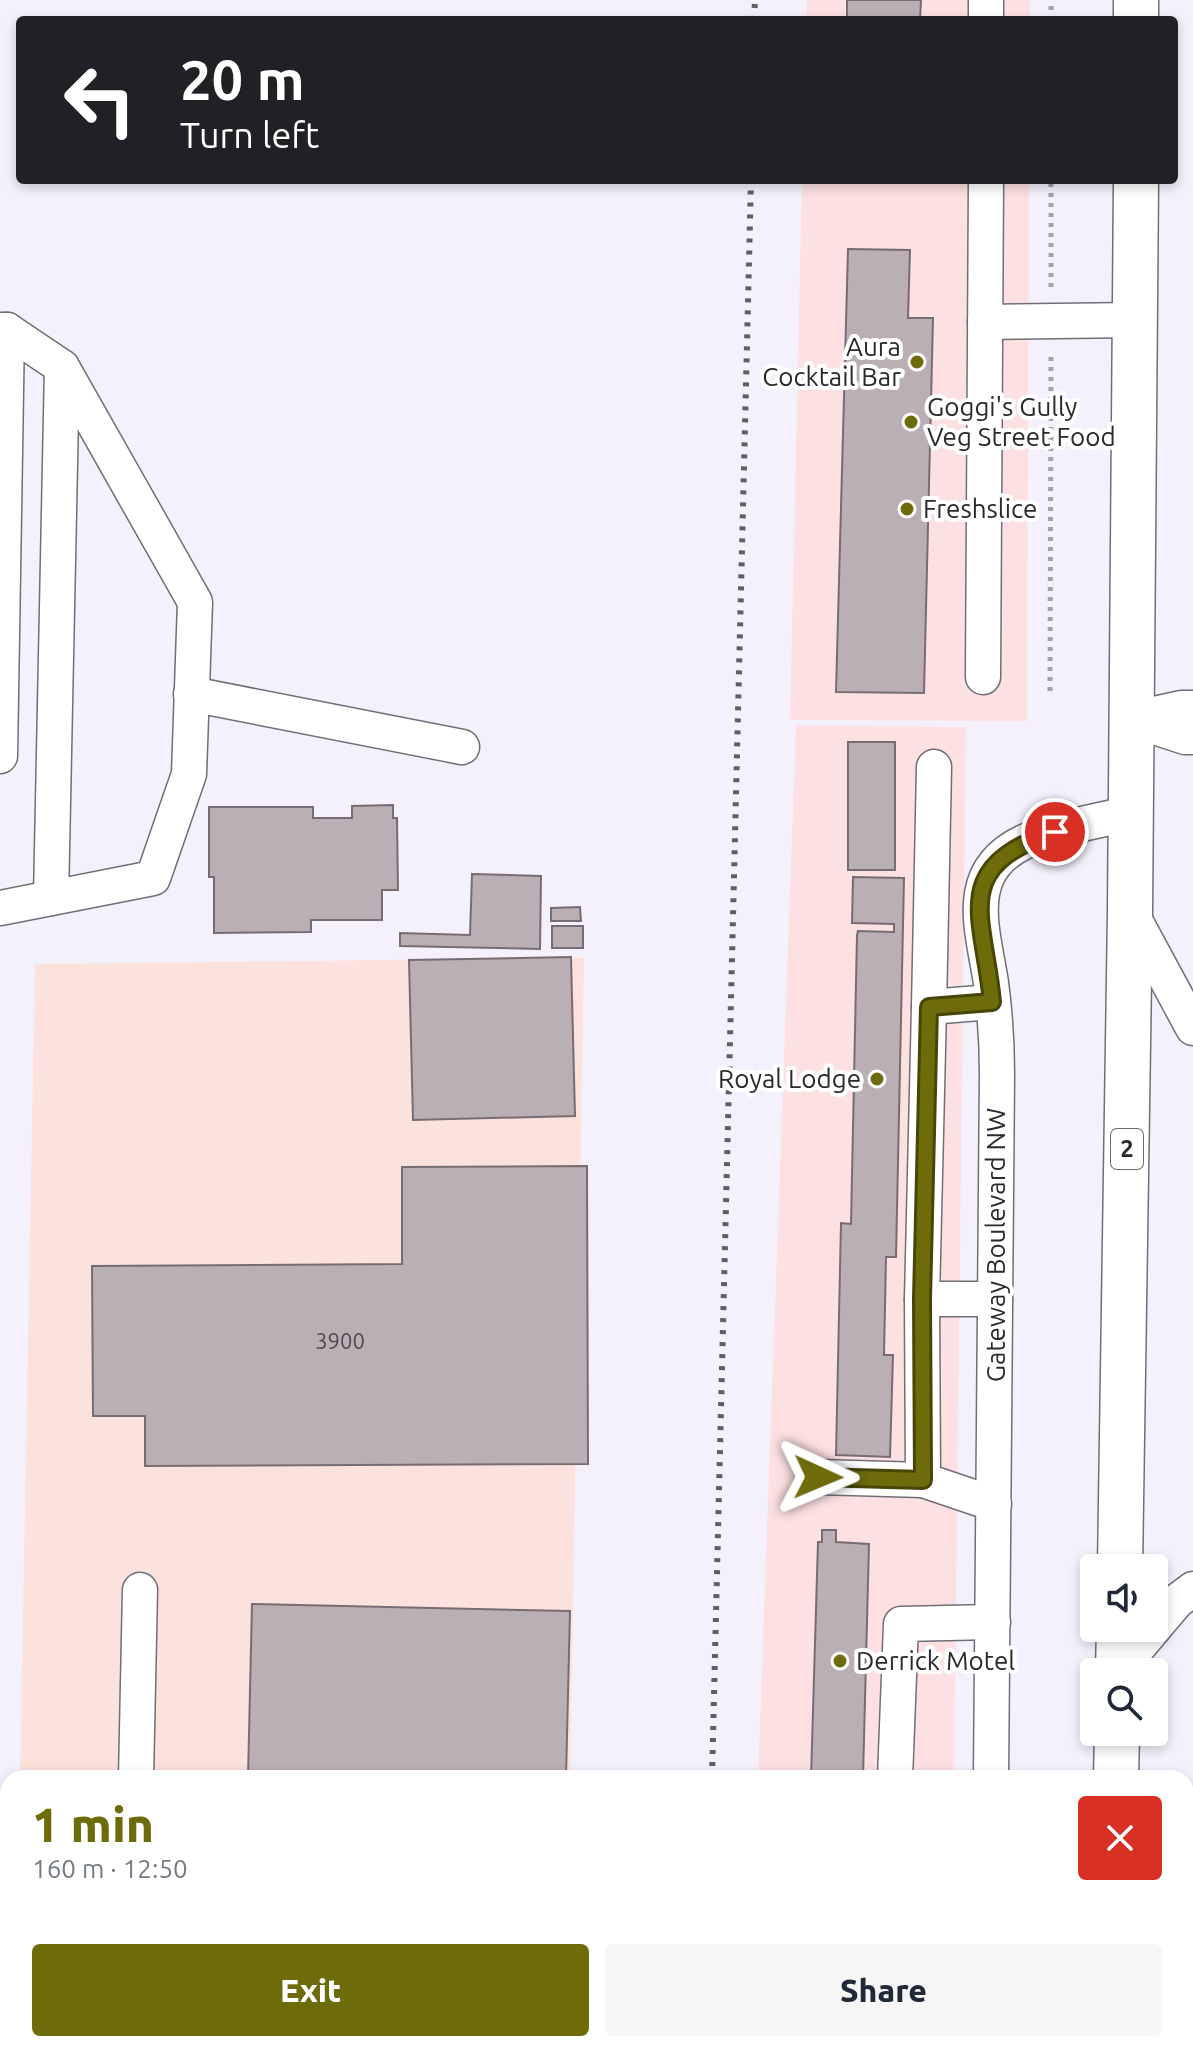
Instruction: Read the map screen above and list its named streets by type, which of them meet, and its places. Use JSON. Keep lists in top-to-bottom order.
{
  "streets": {
    "highway": ["2"],
    "street": ["Gateway Boulevard NW"]
  },
  "crossings": [
    ["2", "Gateway Boulevard NW"]
  ],
  "places": [
    "Aura Cocktail Bar",
    "Goggi's Gully Veg Street Food",
    "Freshslice",
    "Royal Lodge",
    "Derrick Motel"
  ],
  "house_numbers": ["3900"],
  "page": {
    "turn": ["20 m", "Turn left"],
    "heading": ["1 min", "160 m · 12:50"],
    "buttons": ["Exit", "Share"]
  }
}
